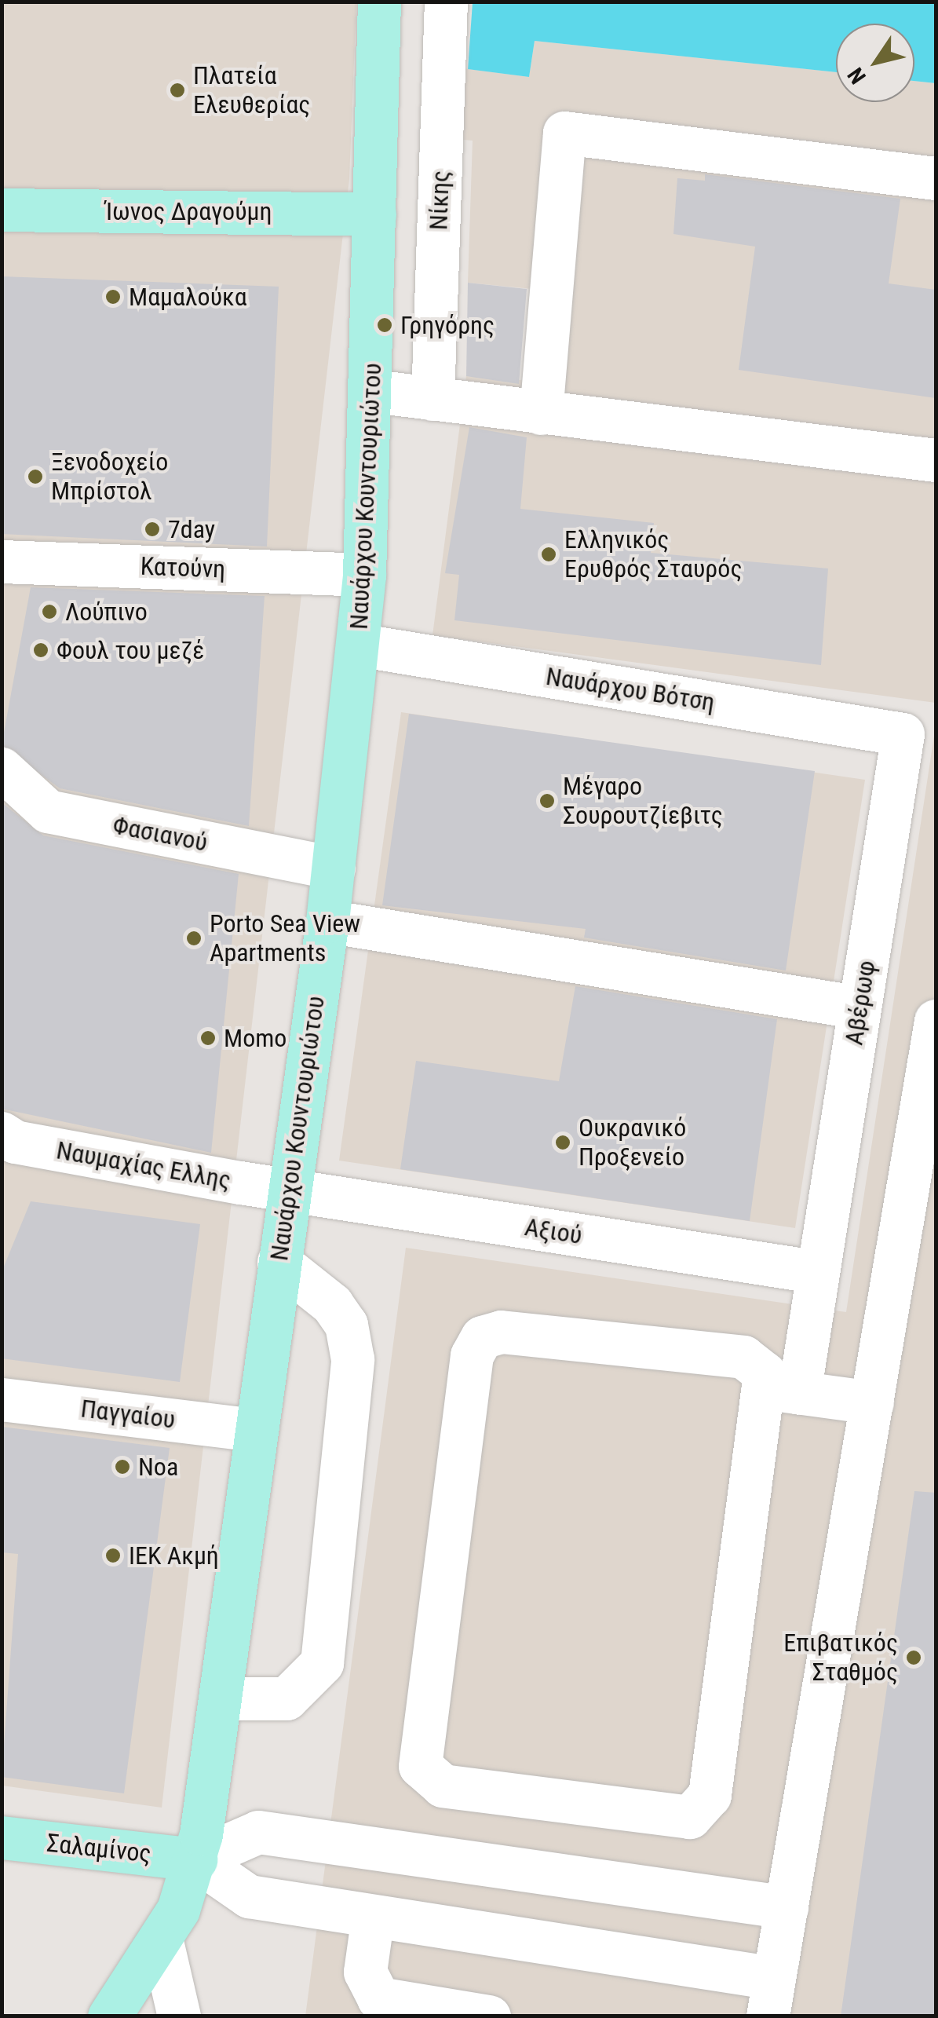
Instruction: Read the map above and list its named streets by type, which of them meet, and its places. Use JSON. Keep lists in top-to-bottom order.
{
  "streets": {
    "main road": ["Ίωνος Δραγούμη", "Ναυάρχου Κουντουριώτου", "Σαλαμίνος"],
    "street": [
      "Νίκης",
      "Κατούνη",
      "Ναυάρχου Βότση",
      "Φασιανού",
      "Αβέρωφ",
      "Ναυμαχίας Ελλης",
      "Αξιού",
      "Παγγαίου"
    ]
  },
  "crossings": [
    ["Ίωνος Δραγούμη", "Ναυάρχου Κουντουριώτου"],
    ["Ναυάρχου Κουντουριώτου", "Κατούνη"],
    ["Ναυάρχου Κουντουριώτου", "Ναυάρχου Βότση"],
    ["Ναυάρχου Κουντουριώτου", "Φασιανού"],
    ["Ναυάρχου Κουντουριώτου", "Ναυμαχίας Ελλης"],
    ["Ναυάρχου Κουντουριώτου", "Αξιού"],
    ["Ναυάρχου Κουντουριώτου", "Παγγαίου"],
    ["Ναυάρχου Κουντουριώτου", "Σαλαμίνος"],
    ["Ναυάρχου Βότση", "Αβέρωφ"],
    ["Αβέρωφ", "Αξιού"],
    ["Ναυμαχίας Ελλης", "Αξιού"]
  ],
  "places": [
    "Πλατεία Ελευθερίας",
    "Μαμαλούκα",
    "Γρηγόρης",
    "Ξενοδοχείο Μπρίστολ",
    "7day",
    "Ελληνικός Ερυθρός Σταυρός",
    "Λούπινο",
    "Φουλ του μεζέ",
    "Μέγαρο Σουρουτζίεβιτς",
    "Porto Sea View Apartments",
    "Momo",
    "Ουκρανικό Προξενείο",
    "Noa",
    "ΙΕΚ Ακμή",
    "Επιβατικός Σταθμός"
  ],
  "north": "bottom left"
}
